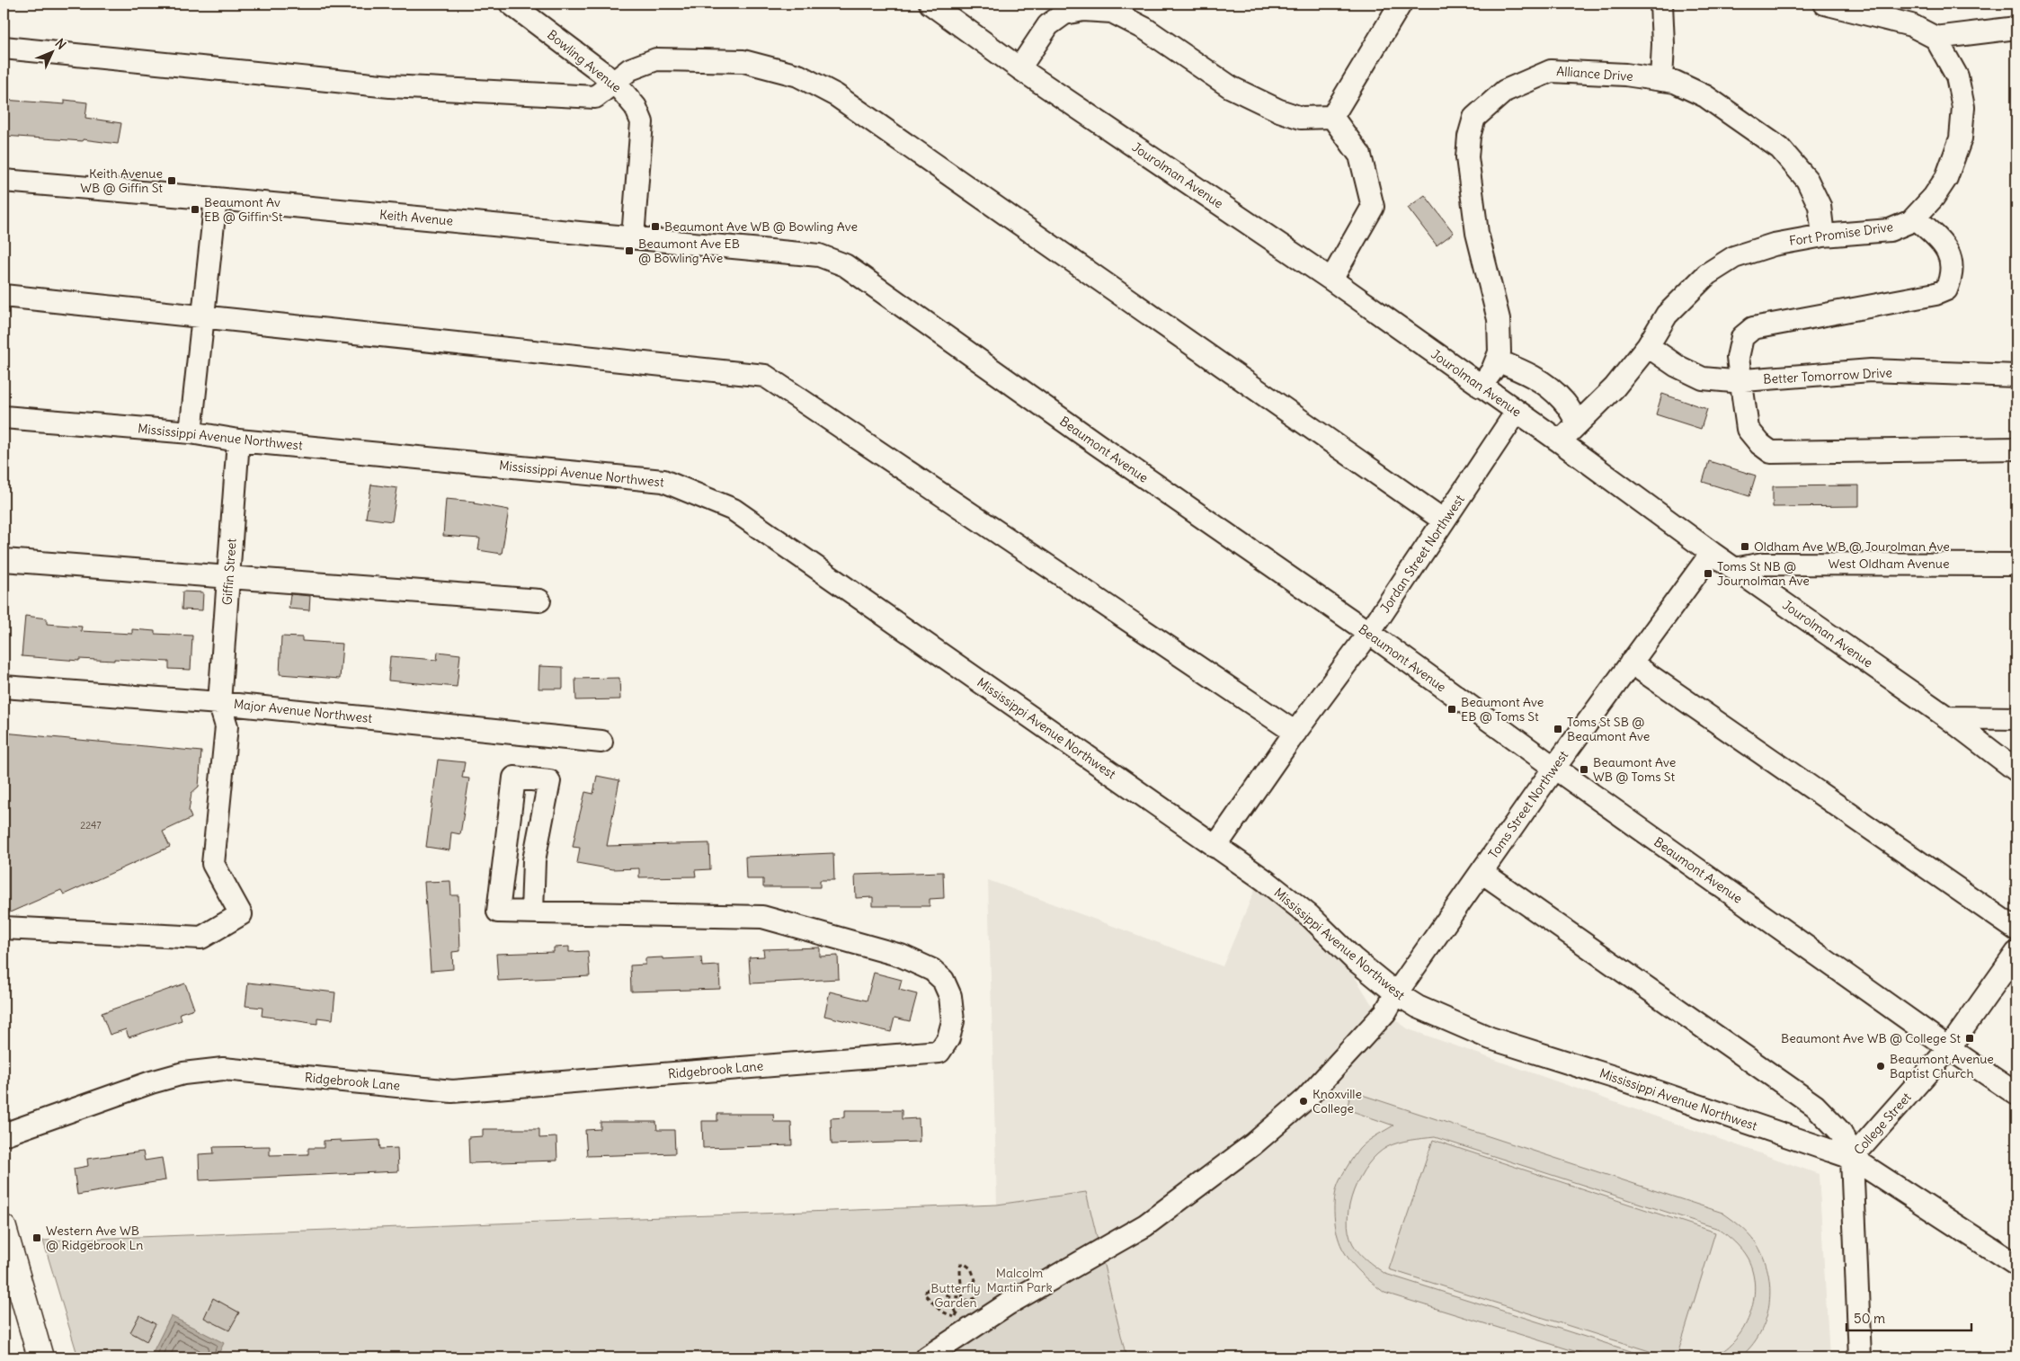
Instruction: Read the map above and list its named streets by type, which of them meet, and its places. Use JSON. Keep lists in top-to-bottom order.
{
  "streets": {
    "street": [
      "Bowling Avenue",
      "Alliance Drive",
      "Jourolman Avenue",
      "Keith Avenue",
      "Fort Promise Drive",
      "Better Tomorrow Drive",
      "Mississippi Avenue Northwest",
      "Beaumont Avenue",
      "Jordan Street Northwest",
      "West Oldham Avenue",
      "Giffin Street",
      "Major Avenue Northwest",
      "Toms Street Northwest",
      "Ridgebrook Lane",
      "College Street"
    ]
  },
  "crossings": [
    ["Bowling Avenue", "Keith Avenue"],
    ["Alliance Drive", "Jourolman Avenue"],
    ["Alliance Drive", "Fort Promise Drive"],
    ["Jourolman Avenue", "Fort Promise Drive"],
    ["Jourolman Avenue", "Jordan Street Northwest"],
    ["Jourolman Avenue", "West Oldham Avenue"],
    ["Jourolman Avenue", "Toms Street Northwest"],
    ["Keith Avenue", "Beaumont Avenue"],
    ["Fort Promise Drive", "Better Tomorrow Drive"],
    ["Mississippi Avenue Northwest", "Jordan Street Northwest"],
    ["Mississippi Avenue Northwest", "Giffin Street"],
    ["Mississippi Avenue Northwest", "Toms Street Northwest"],
    ["Mississippi Avenue Northwest", "College Street"],
    ["Beaumont Avenue", "Jordan Street Northwest"],
    ["Beaumont Avenue", "Toms Street Northwest"],
    ["Beaumont Avenue", "College Street"],
    ["Giffin Street", "Major Avenue Northwest"]
  ],
  "parks": ["Malcolm Martin Park", "Butterfly Garden"],
  "places": {
    "transit": [
      "Keith Avenue WB @ Giffin St",
      "Beaumont Av EB @ Giffin St",
      "Beaumont Ave WB @ Bowling Ave",
      "Beaumont Ave EB @ Bowling Ave",
      "Oldham Ave WB @ Jourolman Ave",
      "Toms St NB @ Journolman Ave",
      "Beaumont Ave EB @ Toms St",
      "Toms St SB @ Beaumont Ave",
      "Beaumont Ave WB @ Toms St",
      "Beaumont Ave WB @ College St",
      "Western Ave WB @ Ridgebrook Ln"
    ],
    "other": ["Beaumont Avenue Baptist Church", "Knoxville College"]
  },
  "house_numbers": ["2247"],
  "scale_bar": "50 m",
  "north": "top right"
}
